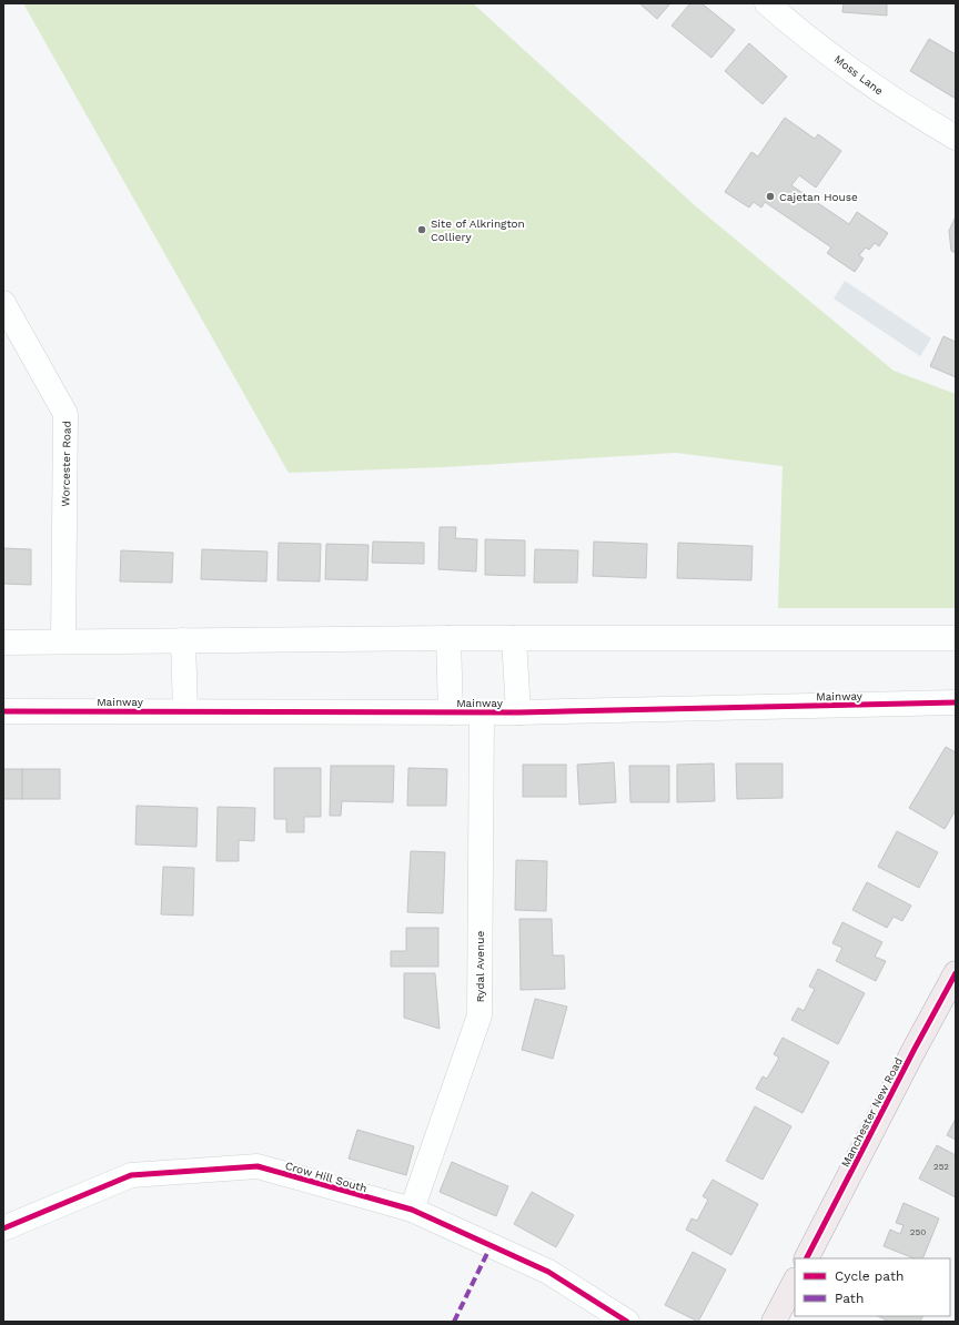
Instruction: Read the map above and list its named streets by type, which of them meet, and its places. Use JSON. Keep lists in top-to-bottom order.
{
  "streets": {
    "main road": ["Manchester New Road"],
    "street": [
      "Moss Lane",
      "Worcester Road",
      "Mainway",
      "Rydal Avenue",
      "Crow Hill South"
    ]
  },
  "crossings": [
    ["Mainway", "Rydal Avenue"],
    ["Rydal Avenue", "Crow Hill South"]
  ],
  "places": ["Cajetan House", "Site of Alkrington Colliery"],
  "house_numbers": ["252", "250"],
  "legend": ["Cycle path", "Path"]
}
